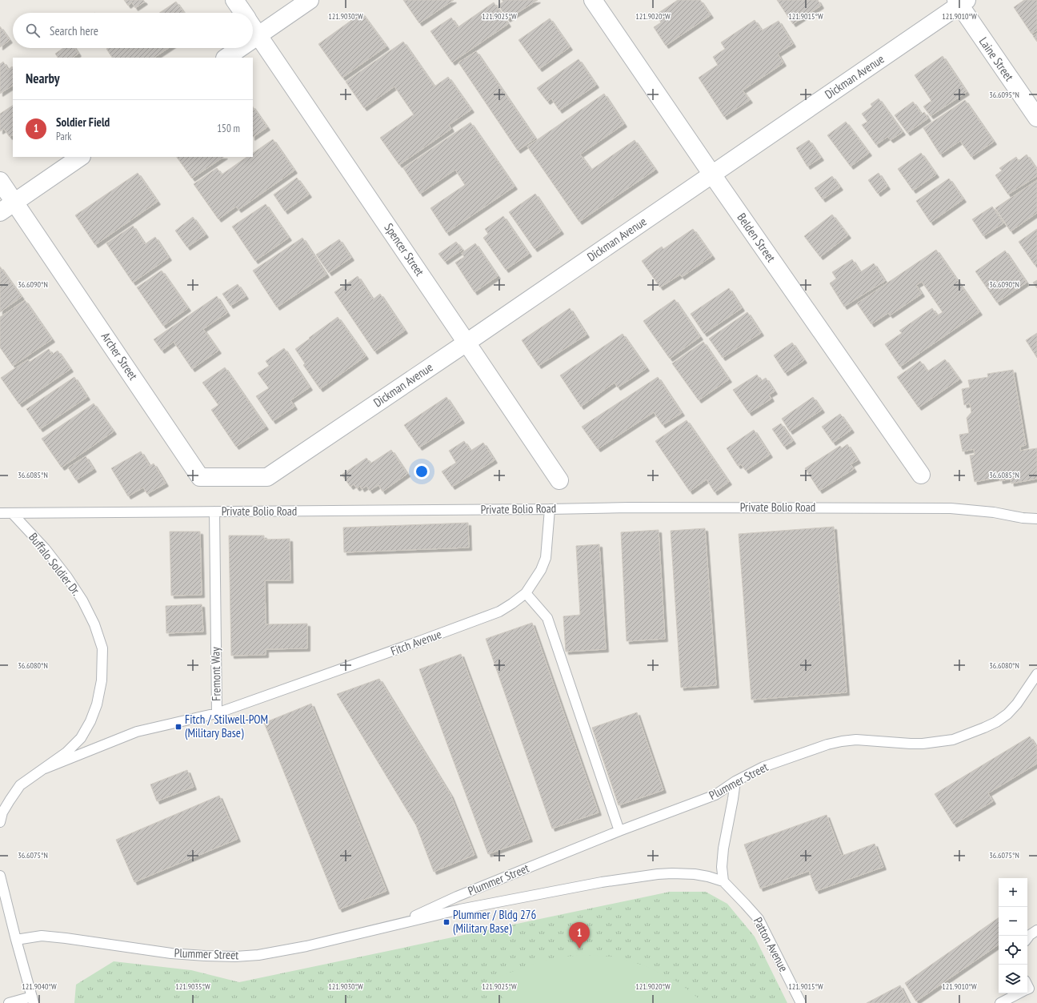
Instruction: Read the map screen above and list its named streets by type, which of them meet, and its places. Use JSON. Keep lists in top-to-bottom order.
{
  "streets": {
    "street": [
      "Laine Street",
      "Dickman Avenue",
      "Belden Street",
      "Spencer Street",
      "Archer Street"
    ],
    "lane": [
      "Private Bolio Road",
      "Buffalo Soldier Dr.",
      "Fitch Avenue",
      "Fremont Way",
      "Plummer Street",
      "Patton Avenue"
    ]
  },
  "crossings": [
    ["Laine Street", "Dickman Avenue"],
    ["Dickman Avenue", "Belden Street"],
    ["Dickman Avenue", "Spencer Street"],
    ["Dickman Avenue", "Archer Street"],
    ["Private Bolio Road", "Buffalo Soldier Dr."],
    ["Private Bolio Road", "Fitch Avenue"],
    ["Private Bolio Road", "Fremont Way"],
    ["Buffalo Soldier Dr.", "Fremont Way"],
    ["Fitch Avenue", "Fremont Way"],
    ["Plummer Street", "Patton Avenue"]
  ],
  "places": {
    "transit": ["Fitch / Stilwell-POM (Military Base)", "Plummer / Bldg 276 (Military Base)"]
  },
  "page": {
    "search": "Search here",
    "heading": "Nearby",
    "list": [
      {
        "mark": "1",
        "name": "Soldier Field",
        "note": "Park",
        "value": "150 m"
      }
    ],
    "map_buttons": ["+", "−"],
    "pins": "1"
  },
  "coordinates": [
    "121.9030°W",
    "121.9025°W",
    "121.9020°W",
    "121.9015°W",
    "121.9010°W",
    "36.6095°N",
    "36.6090°N",
    "36.6085°N",
    "36.6080°N",
    "36.6075°N",
    "121.9040°W",
    "121.9035°W"
  ]
}
